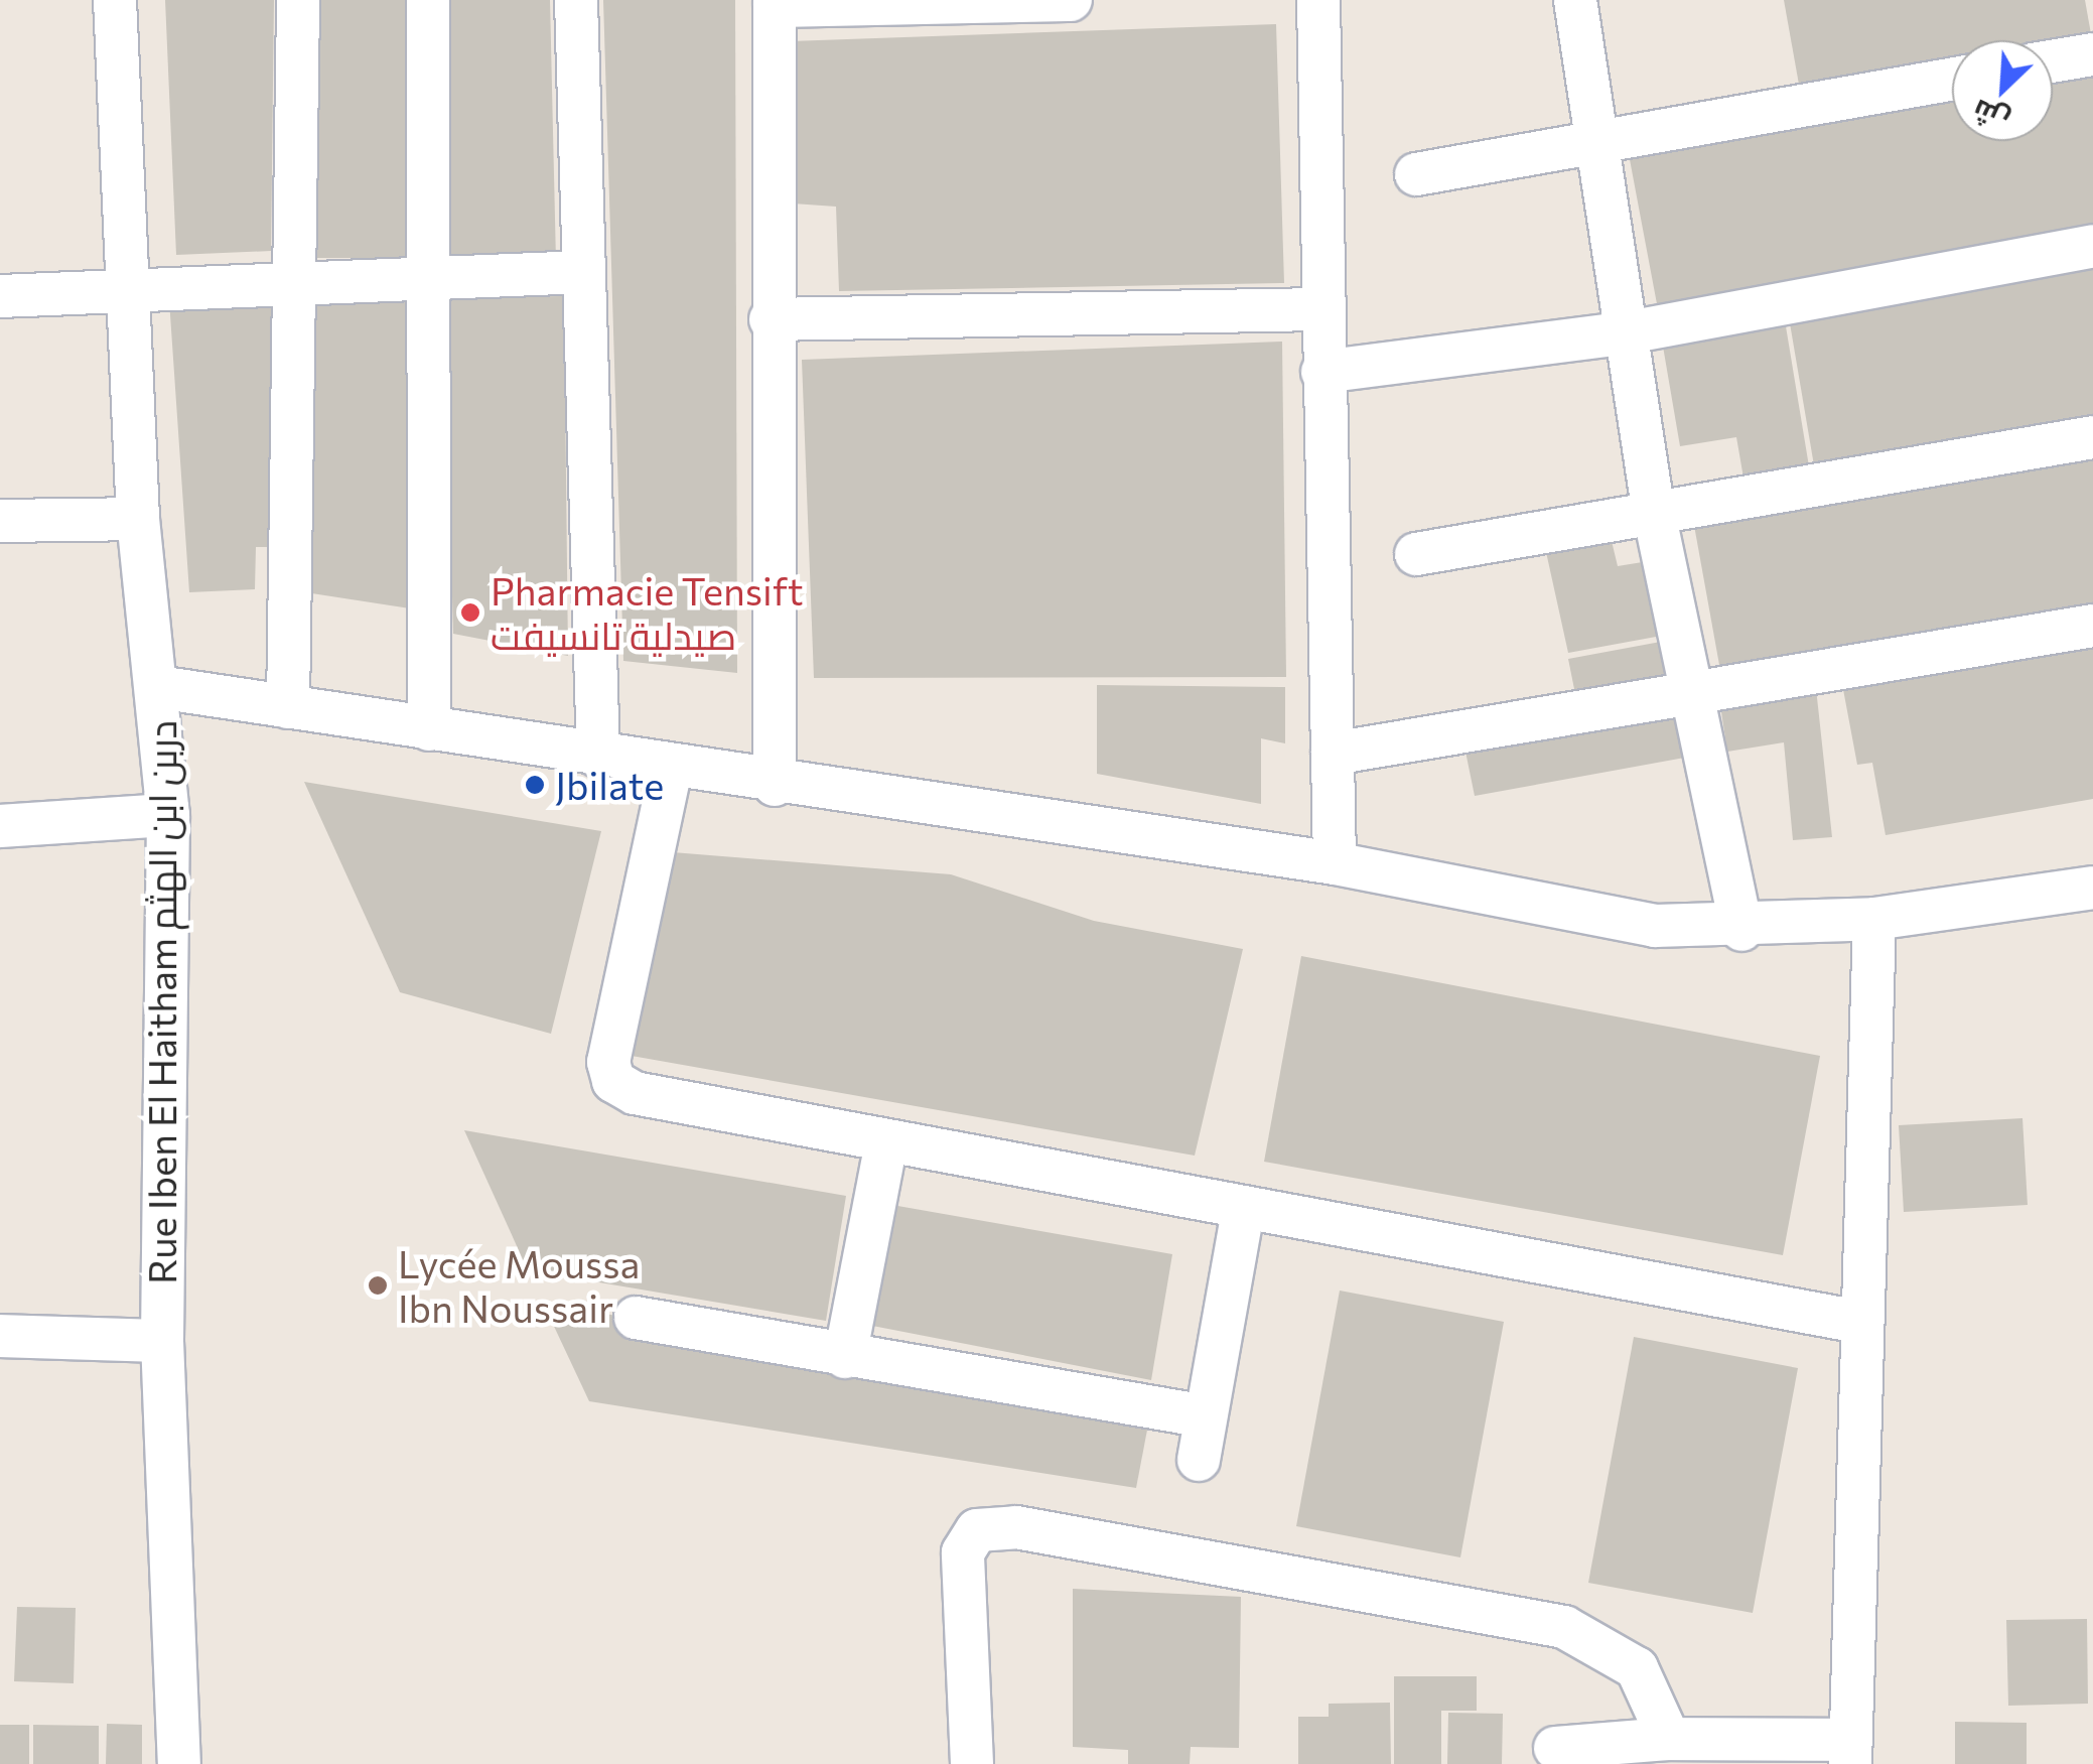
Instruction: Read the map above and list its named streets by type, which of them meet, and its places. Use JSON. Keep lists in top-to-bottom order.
{
  "streets": {
    "street": ["Rue Iben El Haitham دربن ابن الهثم"]
  },
  "places": ["Pharmacie Tensift صيدلية تانسيفت", "Jbilate", "Lycée Moussa Ibn Noussair"],
  "north": "bottom left"
}
